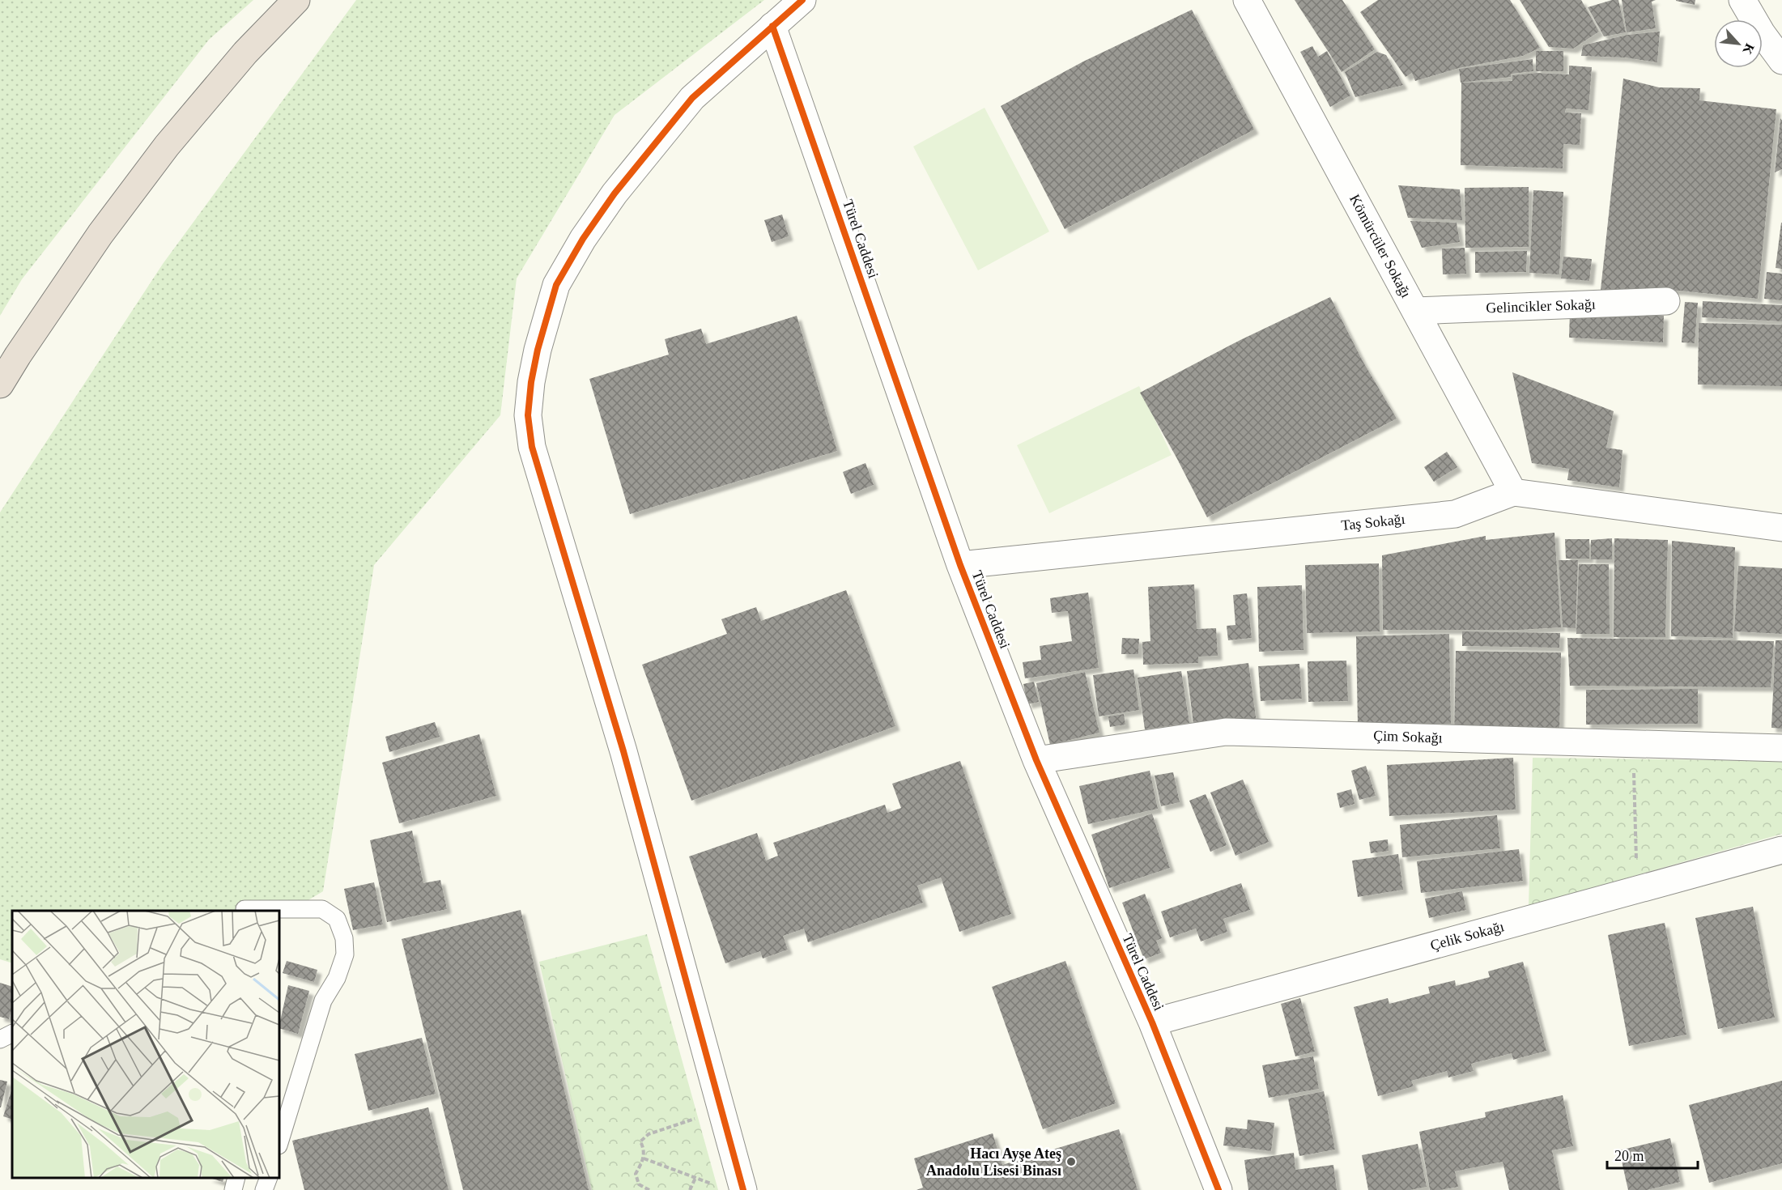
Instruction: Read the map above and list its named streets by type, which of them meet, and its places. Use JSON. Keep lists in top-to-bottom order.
{
  "streets": {
    "street": [
      "Türel Caddesi",
      "Kömürcüler Sokağı",
      "Gelincikler Sokağı",
      "Taş Sokağı",
      "Çim Sokağı",
      "Çelik Sokağı"
    ]
  },
  "crossings": [
    ["Türel Caddesi", "Taş Sokağı"],
    ["Türel Caddesi", "Çim Sokağı"],
    ["Türel Caddesi", "Çelik Sokağı"],
    ["Kömürcüler Sokağı", "Gelincikler Sokağı"],
    ["Kömürcüler Sokağı", "Taş Sokağı"]
  ],
  "places": ["Hacı Ayşe Ateş Anadolu Lisesi Binası"],
  "scale_bar": "20 m",
  "north": "bottom right"
}
